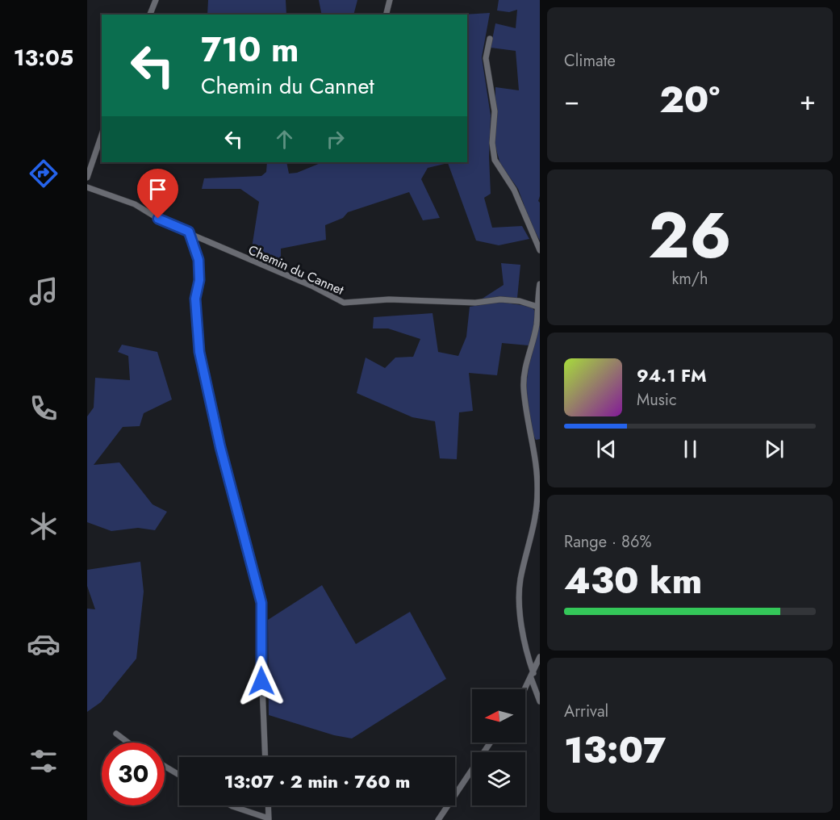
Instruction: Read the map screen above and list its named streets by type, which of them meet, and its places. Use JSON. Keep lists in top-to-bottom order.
{
  "streets": {
    "street": ["Chemin du Cannet"]
  },
  "north": "left",
  "page": {
    "tabs": "13:05",
    "tile": [
      "Climate",
      ["26", "km/h"],
      ["Range · 86%", "430 km"],
      ["Arrival", "13:07"]
    ],
    "turn": ["710 m", "Chemin du Cannet"],
    "heat": ["−", "20°", "+"],
    "song": ["94.1 FM", "Music"],
    "limit": "30",
    "trip": "13:07 · 2 min · 760 m"
  }
}
